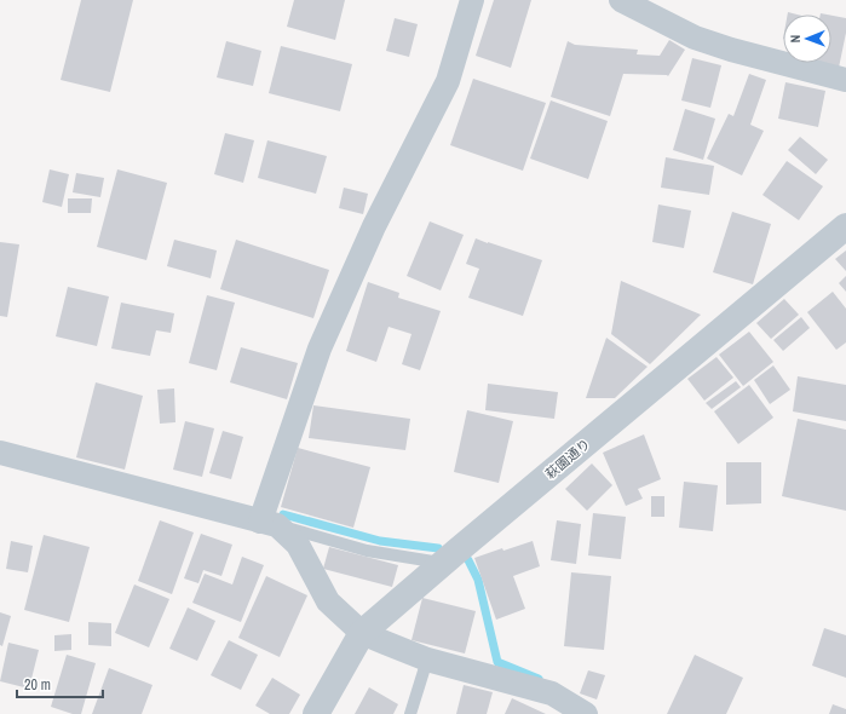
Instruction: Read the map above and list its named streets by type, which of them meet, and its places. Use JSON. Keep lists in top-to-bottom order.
{
  "streets": {
    "street": ["萩園通り"]
  },
  "scale_bar": "20 m",
  "north": "left"
}
